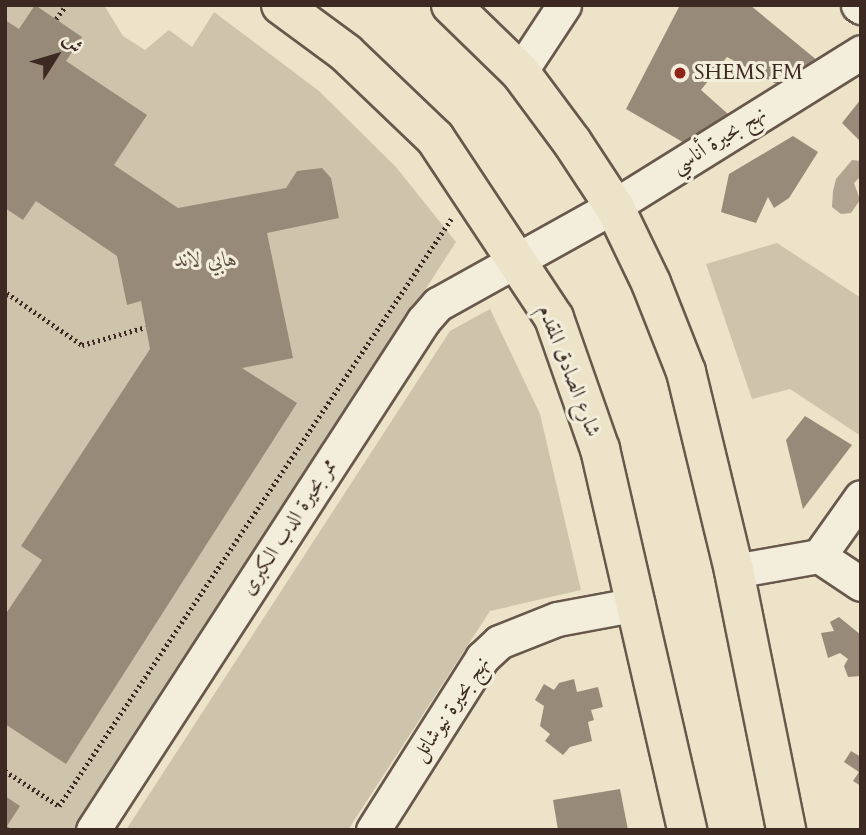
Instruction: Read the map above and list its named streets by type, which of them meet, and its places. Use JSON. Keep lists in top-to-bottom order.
{
  "streets": {
    "main road": ["شارع الصادق المقدم"],
    "street": ["نهج بحيرة أناسي", "ممر بحيرة الدب الكبرى", "نهج بحيرة نيوشاتل"]
  },
  "crossings": [
    ["نهج بحيرة أناسي", "شارع الصادق المقدم"],
    ["نهج بحيرة أناسي", "ممر بحيرة الدب الكبرى"],
    ["شارع الصادق المقدم", "ممر بحيرة الدب الكبرى"],
    ["شارع الصادق المقدم", "نهج بحيرة نيوشاتل"]
  ],
  "parks": ["هابي لاند"],
  "places": ["SHEMS FM"],
  "north": "top right"
}
